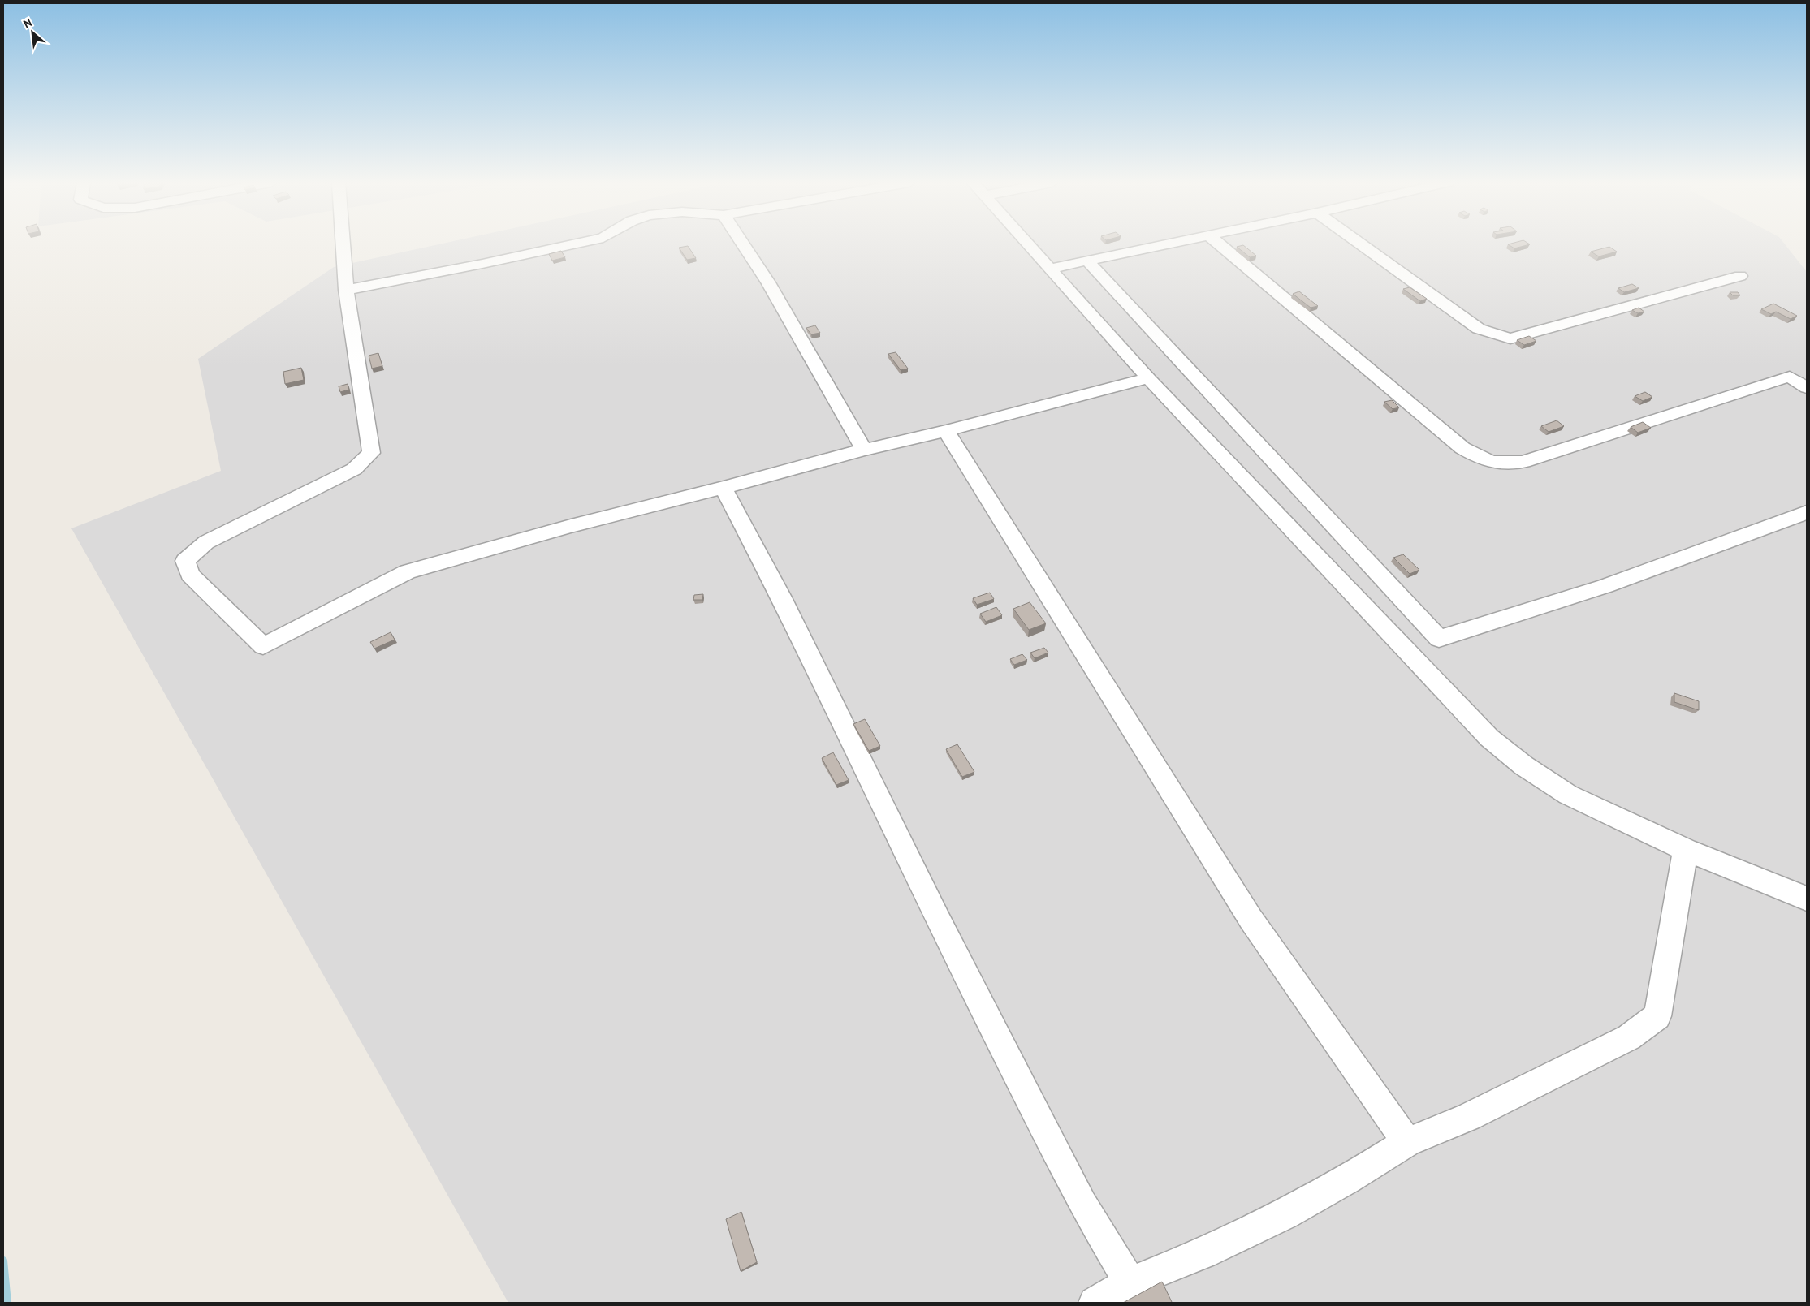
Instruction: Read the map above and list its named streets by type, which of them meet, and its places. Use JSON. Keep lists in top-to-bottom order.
{
  "north": "top left"
}
